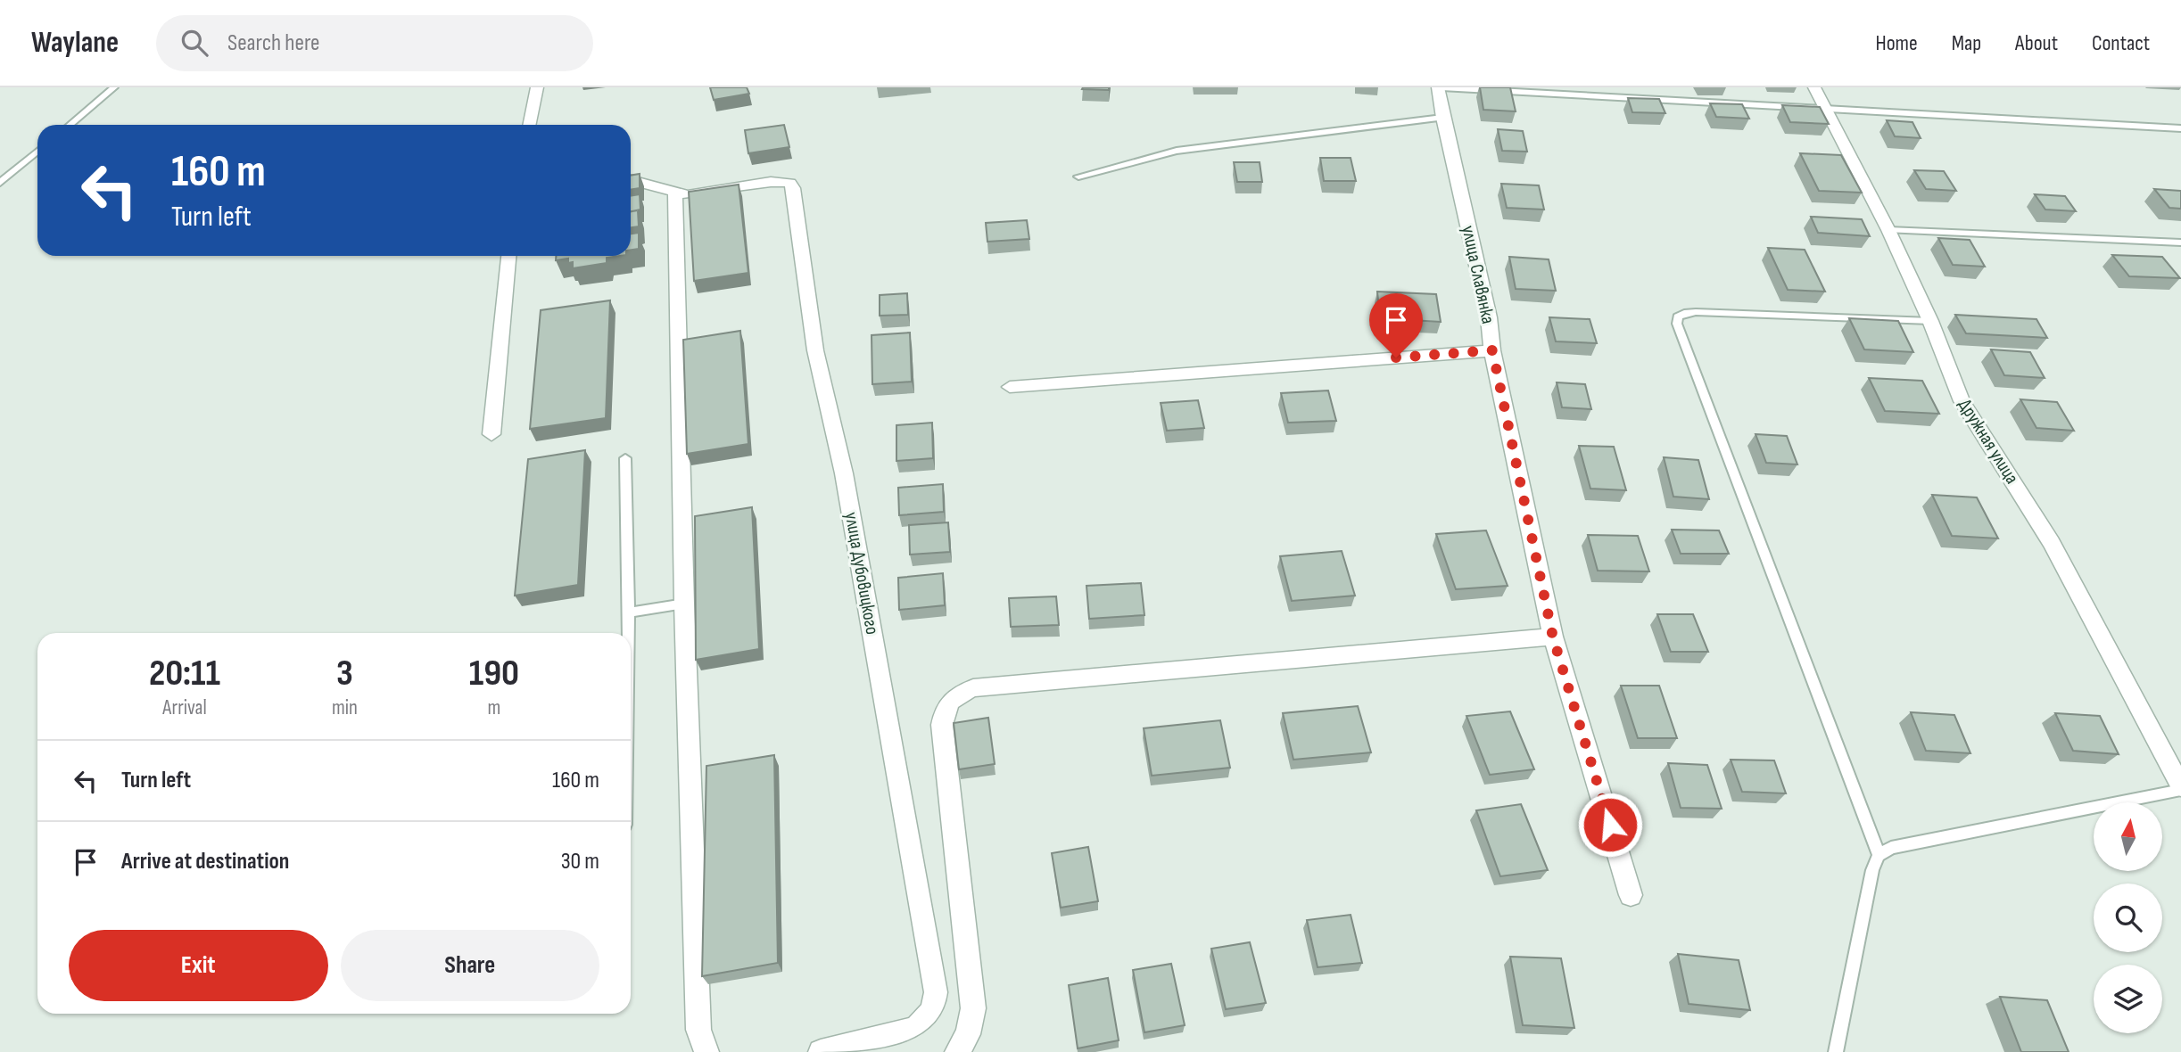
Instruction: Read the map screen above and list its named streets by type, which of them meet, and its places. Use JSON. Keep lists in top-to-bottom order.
{
  "streets": {
    "street": ["улица Славянка", "Дружная улица", "улица Дубовицкого"]
  },
  "north": "top",
  "page": {
    "header": "Waylane",
    "search": "Search here",
    "nav": [
      "Home",
      "Map",
      "About",
      "Contact"
    ],
    "turn": ["160 m", "Turn left"],
    "eta": [
      "20:11",
      "Arrival",
      "3",
      "min",
      "190",
      "m"
    ],
    "list": [
      {
        "name": "Turn left",
        "value": "160 m"
      },
      {
        "name": "Arrive at destination",
        "value": "30 m"
      }
    ],
    "buttons": ["Exit", "Share"]
  }
}
